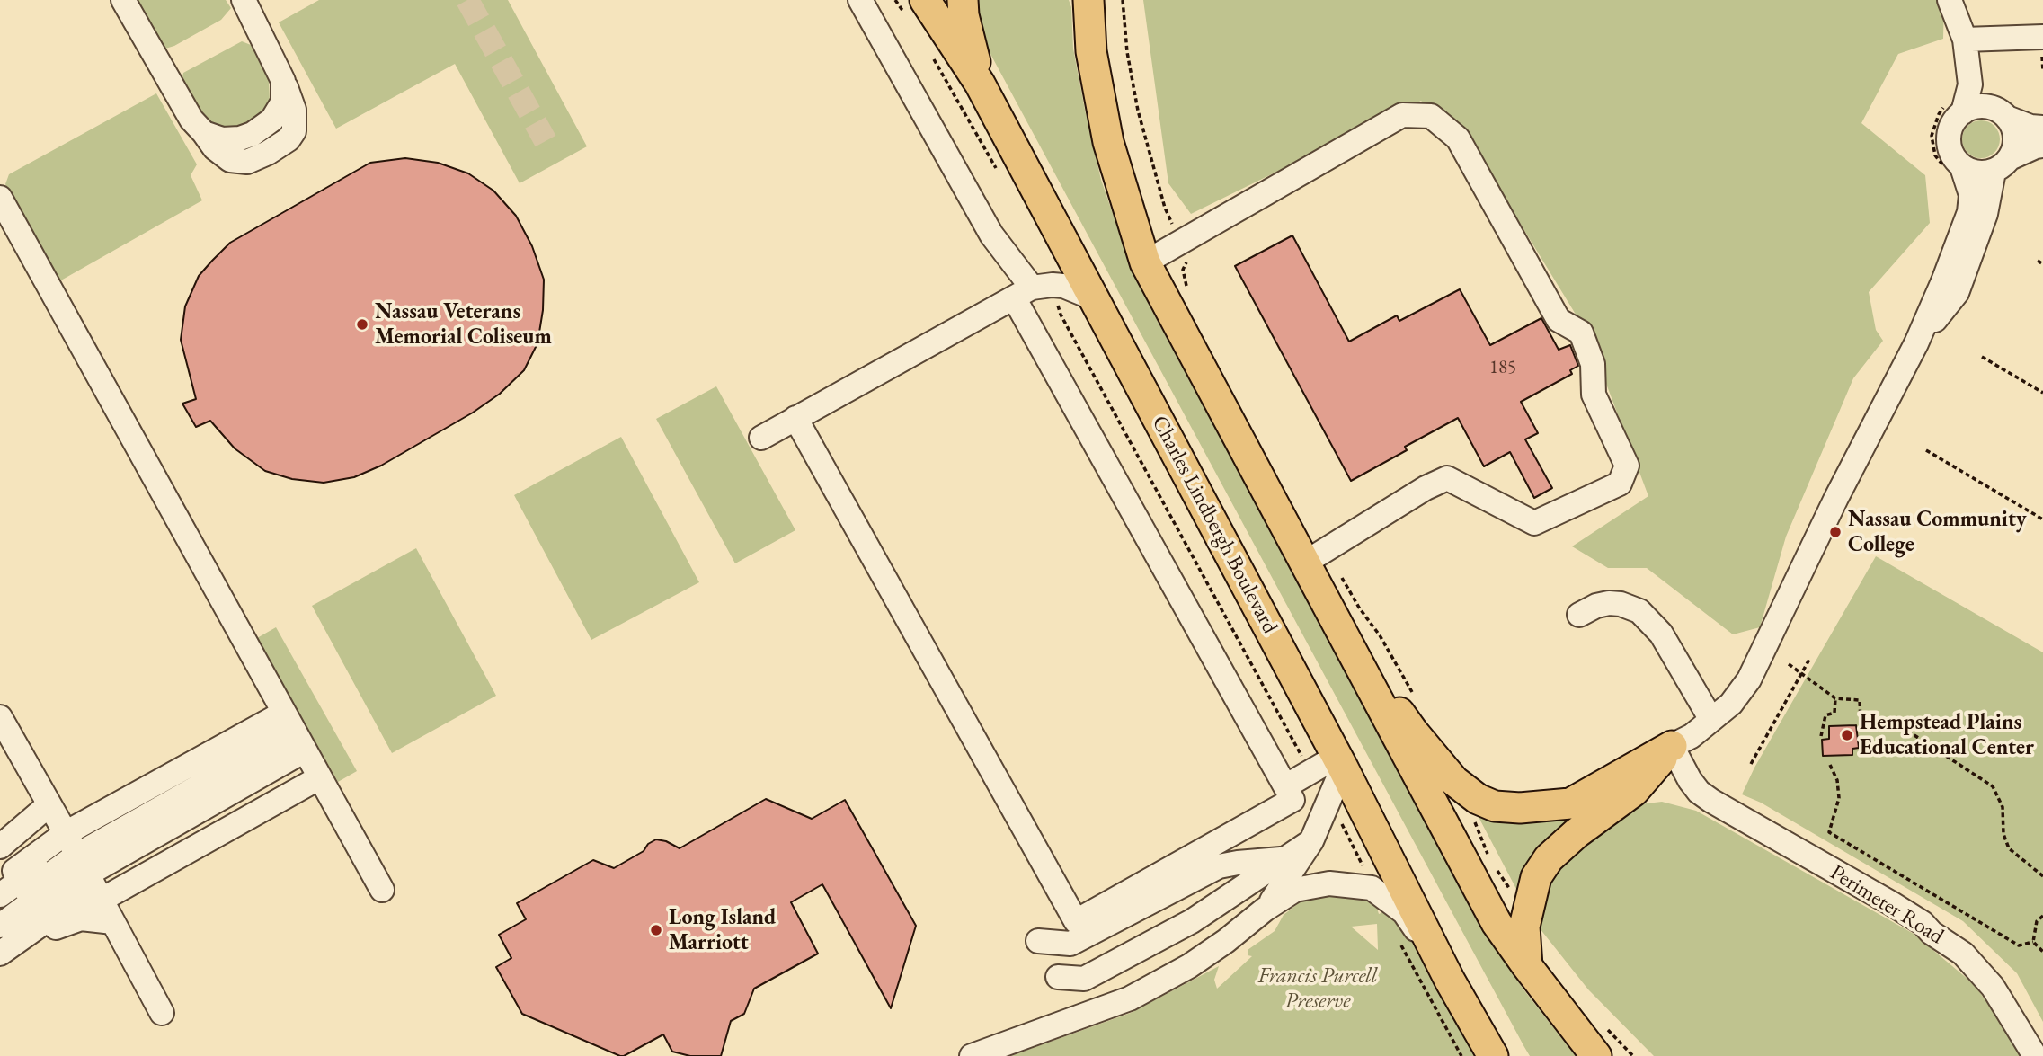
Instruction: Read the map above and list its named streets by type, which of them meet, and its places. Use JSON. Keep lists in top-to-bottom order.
{
  "streets": {
    "main road": ["Charles Lindbergh Boulevard"],
    "street": ["Perimeter Road"]
  },
  "parks": ["Francis Purcell Preserve"],
  "places": [
    "Nassau Veterans Memorial Coliseum",
    "Nassau Community College",
    "Hempstead Plains Educational Center",
    "Long Island Marriott"
  ],
  "house_numbers": ["185"]
}
